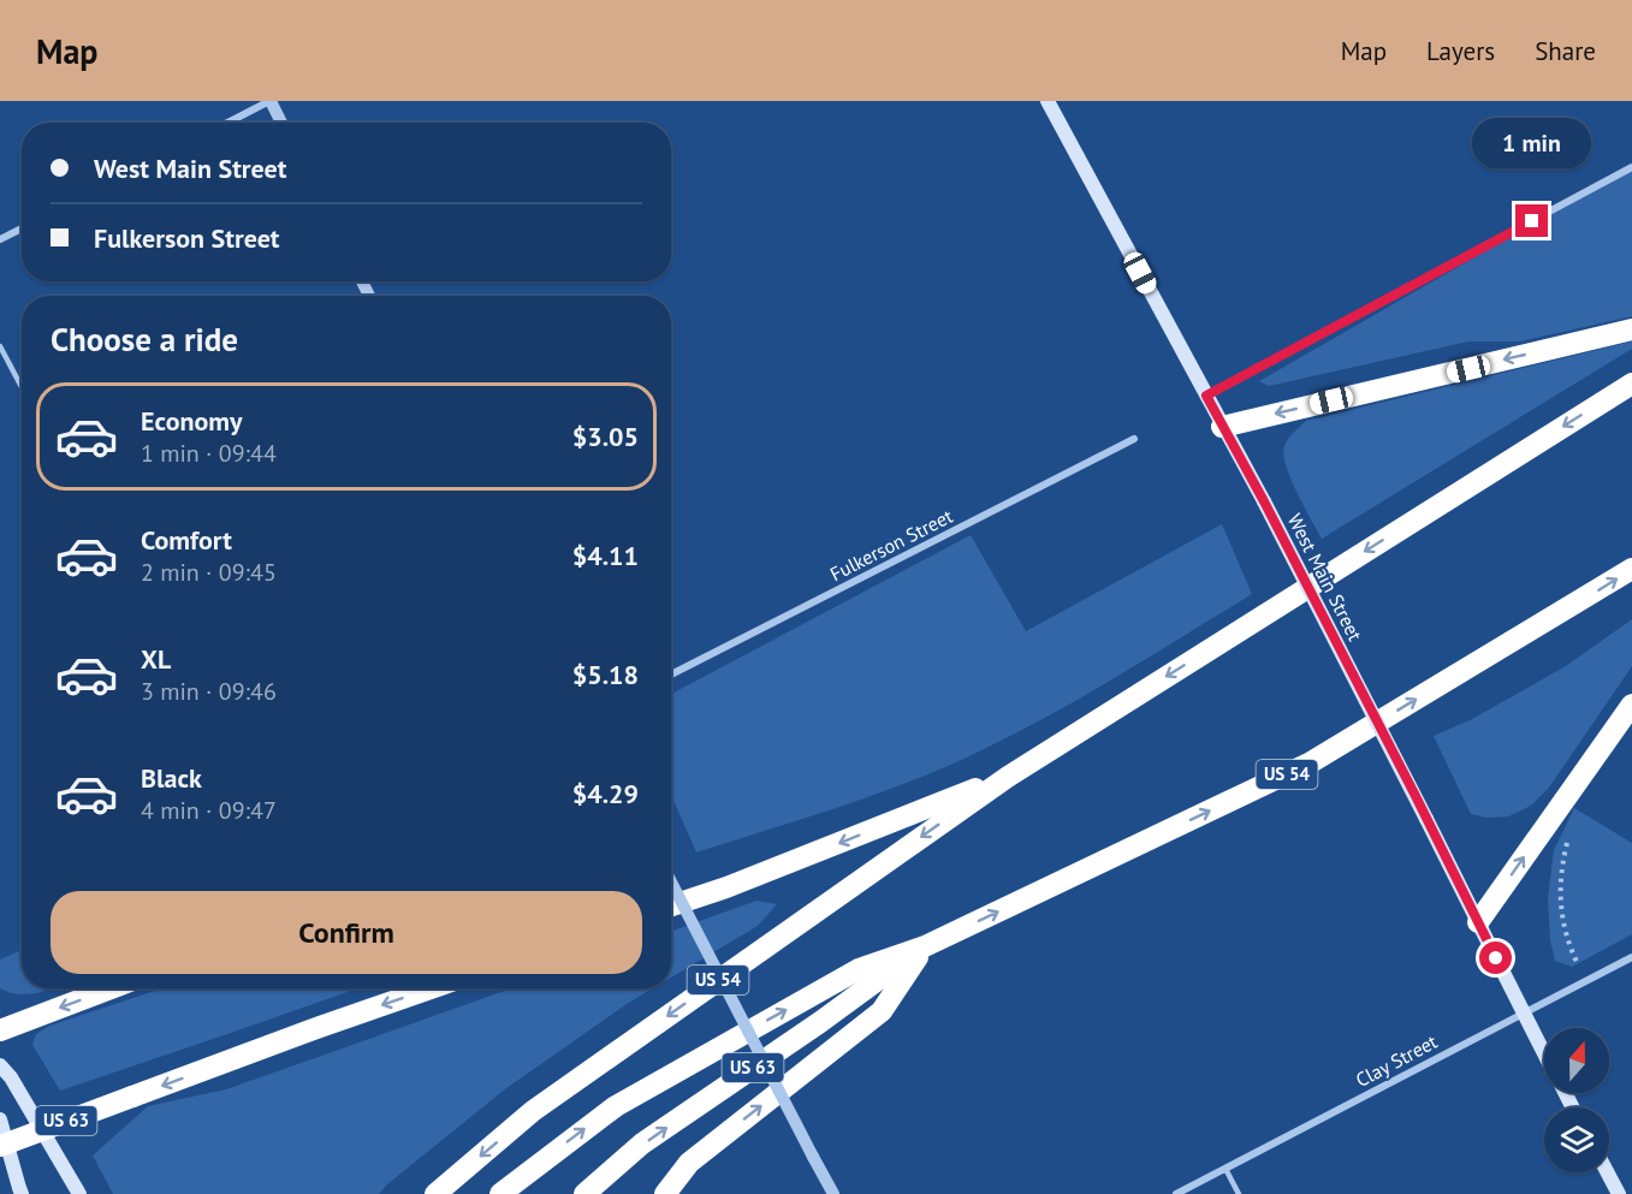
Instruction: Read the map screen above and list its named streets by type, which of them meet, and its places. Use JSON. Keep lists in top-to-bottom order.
{
  "streets": {
    "highway": ["US 54", "US 63"],
    "main road": ["West Main Street"],
    "street": ["Fulkerson Street", "Clay Street"]
  },
  "crossings": [
    ["West Main Street", "Clay Street"],
    ["US 54", "US 63"]
  ],
  "north": "top",
  "page": {
    "header": "Map",
    "nav": ["Map", "Layers", "Share"],
    "bubble": "1 min",
    "banner": ["West Main Street", "Fulkerson Street"],
    "heading": "Choose a ride",
    "list": [
      {
        "name": "Economy",
        "note": "1 min · 09:44",
        "value": "$3.05"
      },
      {
        "name": "Comfort",
        "note": "2 min · 09:45",
        "value": "$4.11"
      },
      {
        "name": "XL",
        "note": "3 min · 09:46",
        "value": "$5.18"
      },
      {
        "name": "Black",
        "note": "4 min · 09:47",
        "value": "$4.29"
      }
    ],
    "buttons": "Confirm"
  }
}
